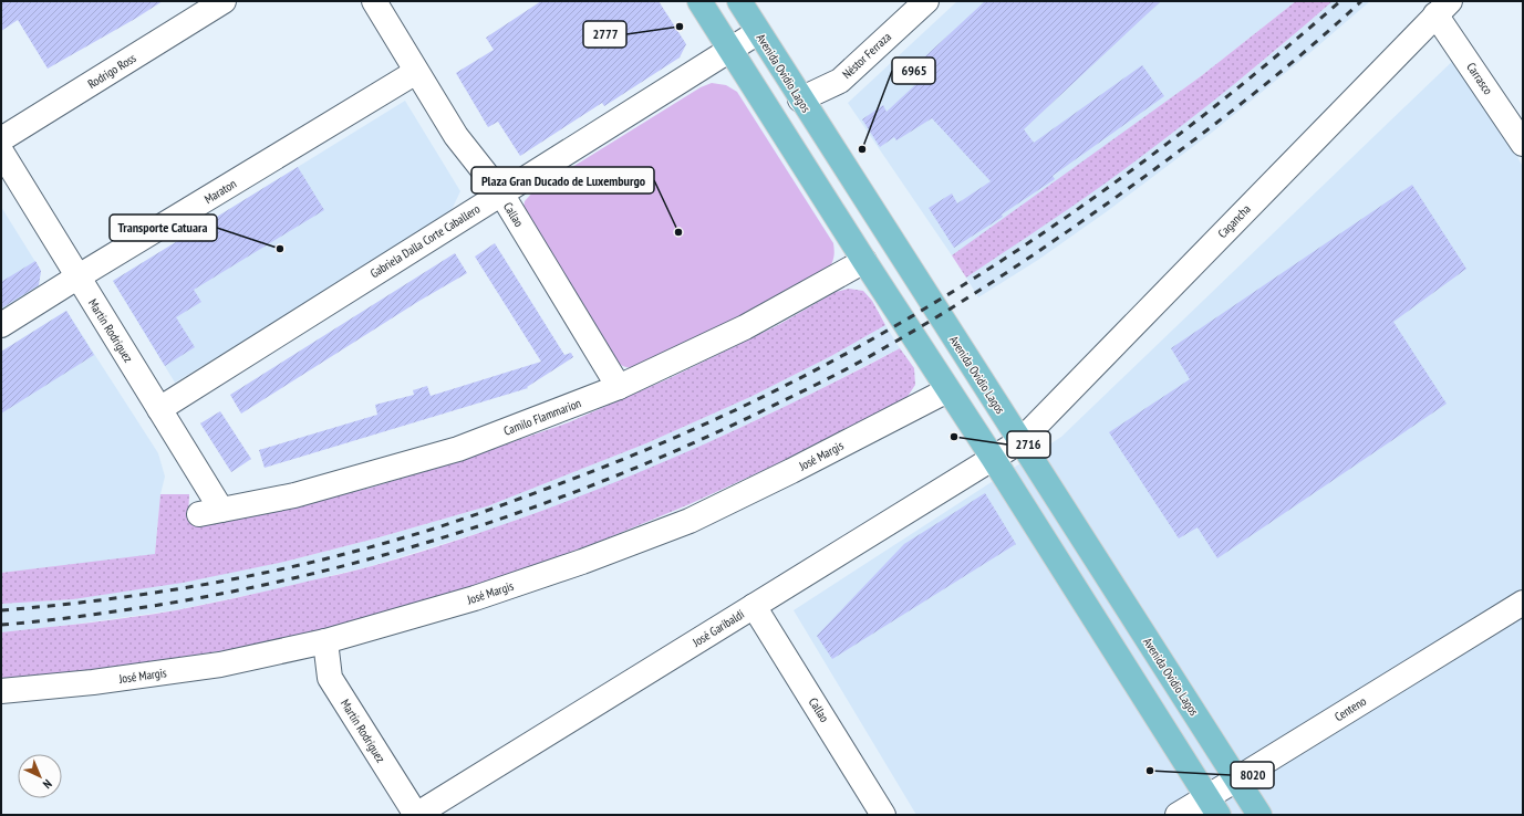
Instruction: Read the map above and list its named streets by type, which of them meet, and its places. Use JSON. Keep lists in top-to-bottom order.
{
  "streets": {
    "main road": ["Avenida Ovidio Lagos"],
    "street": [
      "Néstor Ferraza",
      "Rodrigo Ross",
      "Carrasco",
      "Maraton",
      "Callao",
      "Cagancha",
      "Gabriela Dalla Corte Caballero",
      "Martín Rodríguez",
      "Camilo Flammarion",
      "José Margis",
      "José Garibaldi",
      "Centeno"
    ]
  },
  "crossings": [
    ["Néstor Ferraza", "Avenida Ovidio Lagos"],
    ["Avenida Ovidio Lagos", "Cagancha"],
    ["Avenida Ovidio Lagos", "Gabriela Dalla Corte Caballero"],
    ["Avenida Ovidio Lagos", "José Garibaldi"],
    ["Avenida Ovidio Lagos", "Centeno"],
    ["Carrasco", "Cagancha"],
    ["Maraton", "Callao"],
    ["Maraton", "Martín Rodríguez"],
    ["Callao", "Gabriela Dalla Corte Caballero"],
    ["Callao", "Camilo Flammarion"],
    ["Callao", "José Garibaldi"],
    ["Cagancha", "José Garibaldi"],
    ["Gabriela Dalla Corte Caballero", "Martín Rodríguez"],
    ["Martín Rodríguez", "Camilo Flammarion"],
    ["Martín Rodríguez", "José Margis"],
    ["Martín Rodríguez", "José Garibaldi"]
  ],
  "places": [
    "2777",
    "6965",
    "Plaza Gran Ducado de Luxemburgo",
    "Transporte Catuara",
    "2716",
    "8020"
  ],
  "north": "bottom right"
}
